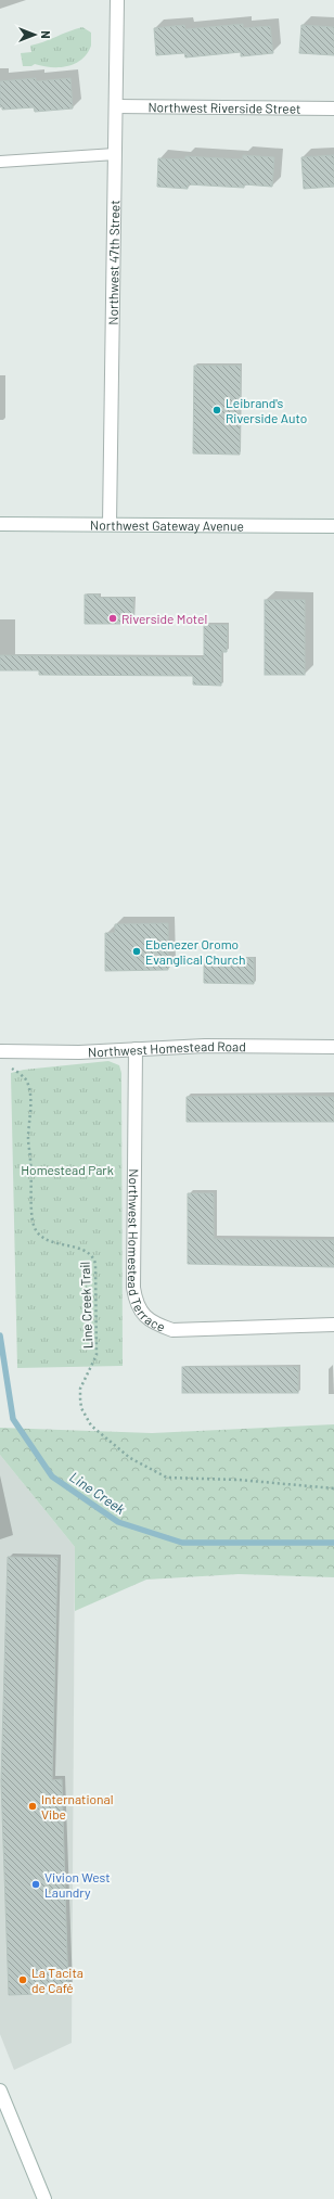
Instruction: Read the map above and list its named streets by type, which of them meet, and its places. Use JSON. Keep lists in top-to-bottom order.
{
  "streets": {
    "street": [
      "Northwest Riverside Street",
      "Northwest 47th Street",
      "Northwest Gateway Avenue",
      "Northwest Homestead Road",
      "Northwest Homestead Terrace"
    ],
    "path": ["Line Creek Trail"]
  },
  "crossings": [
    ["Northwest Riverside Street", "Northwest 47th Street"],
    ["Northwest 47th Street", "Northwest Gateway Avenue"],
    ["Northwest Homestead Road", "Northwest Homestead Terrace"]
  ],
  "water": ["Line Creek"],
  "parks": ["Homestead Park"],
  "places": [
    "Leibrand's Riverside Auto",
    "Riverside Motel",
    "Ebenezer Oromo Evanglical Church",
    "International Vibe",
    "Vivion West Laundry",
    "La Tacita de Café"
  ],
  "north": "right"
}
